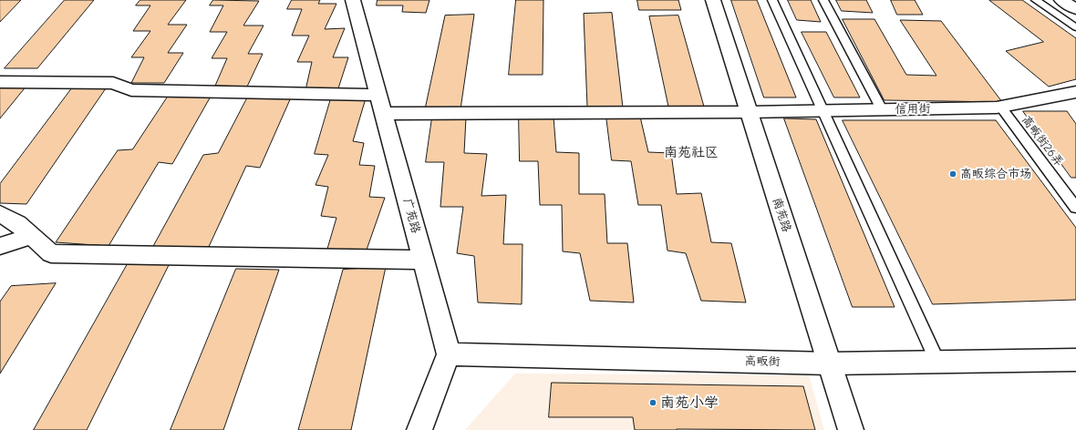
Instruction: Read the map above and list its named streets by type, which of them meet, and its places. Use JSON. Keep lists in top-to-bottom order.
{
  "streets": {
    "street": [
      "信用街",
      "南苑路",
      "广苑路",
      "高畈街"
    ],
    "lane": ["高畈街26弄"]
  },
  "crossings": [
    ["信用街", "高畈街26弄"],
    ["信用街", "南苑路"],
    ["信用街", "广苑路"],
    ["南苑路", "高畈街"],
    ["广苑路", "高畈街"]
  ],
  "districts": ["南苑社区"],
  "places": ["高畈综合市场", "南苑小学"]
}
